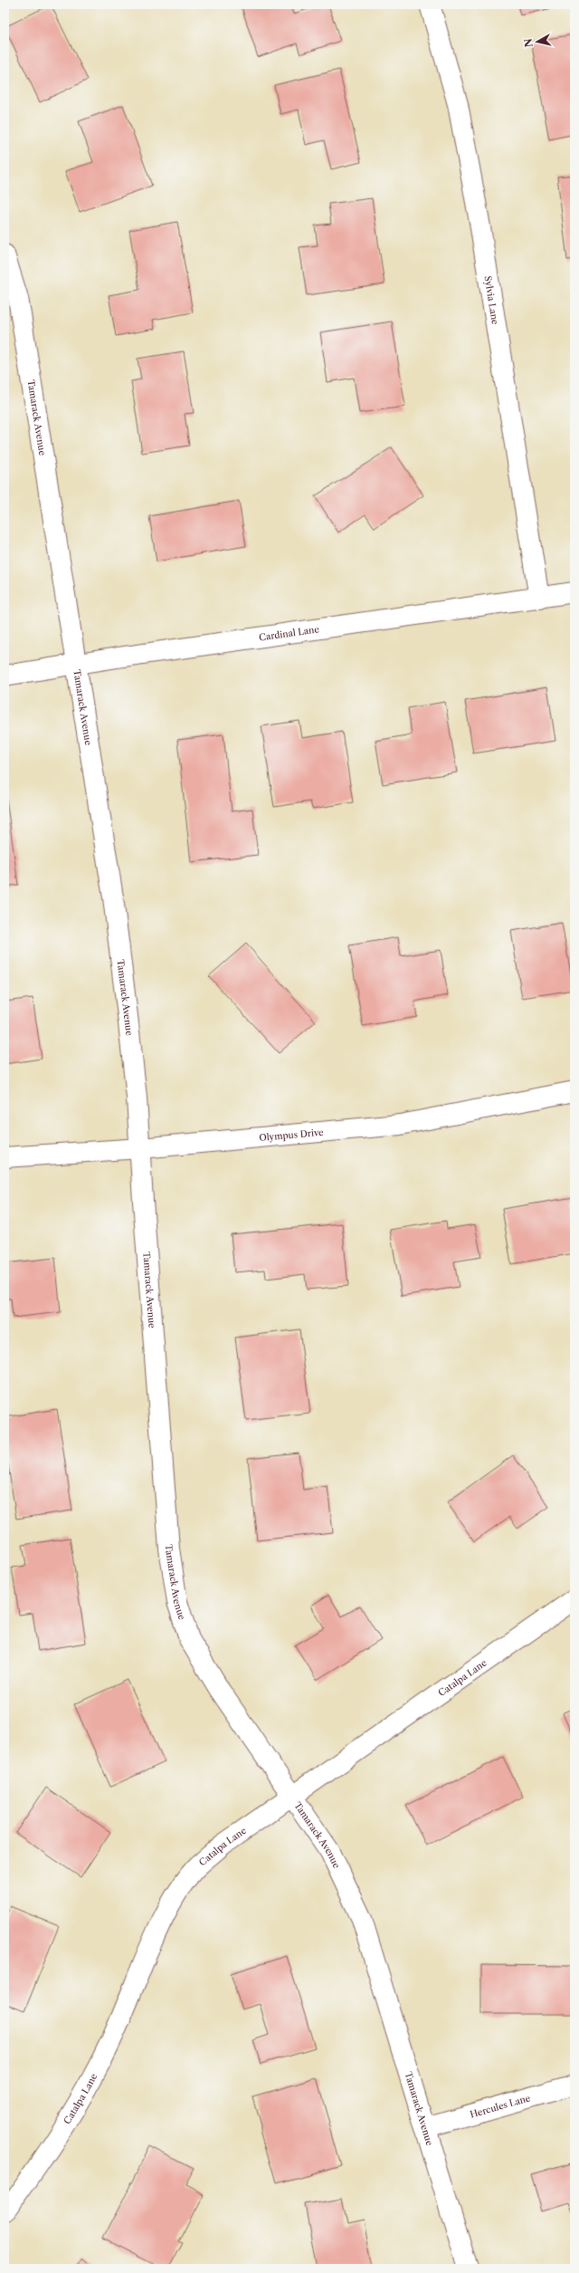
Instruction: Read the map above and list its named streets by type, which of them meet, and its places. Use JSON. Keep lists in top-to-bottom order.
{
  "streets": {
    "street": [
      "Sylvia Lane",
      "Tamarack Avenue",
      "Cardinal Lane",
      "Olympus Drive",
      "Catalpa Lane",
      "Hercules Lane"
    ]
  },
  "crossings": [
    ["Sylvia Lane", "Cardinal Lane"],
    ["Tamarack Avenue", "Cardinal Lane"],
    ["Tamarack Avenue", "Olympus Drive"],
    ["Tamarack Avenue", "Catalpa Lane"],
    ["Tamarack Avenue", "Hercules Lane"]
  ],
  "north": "left"
}
